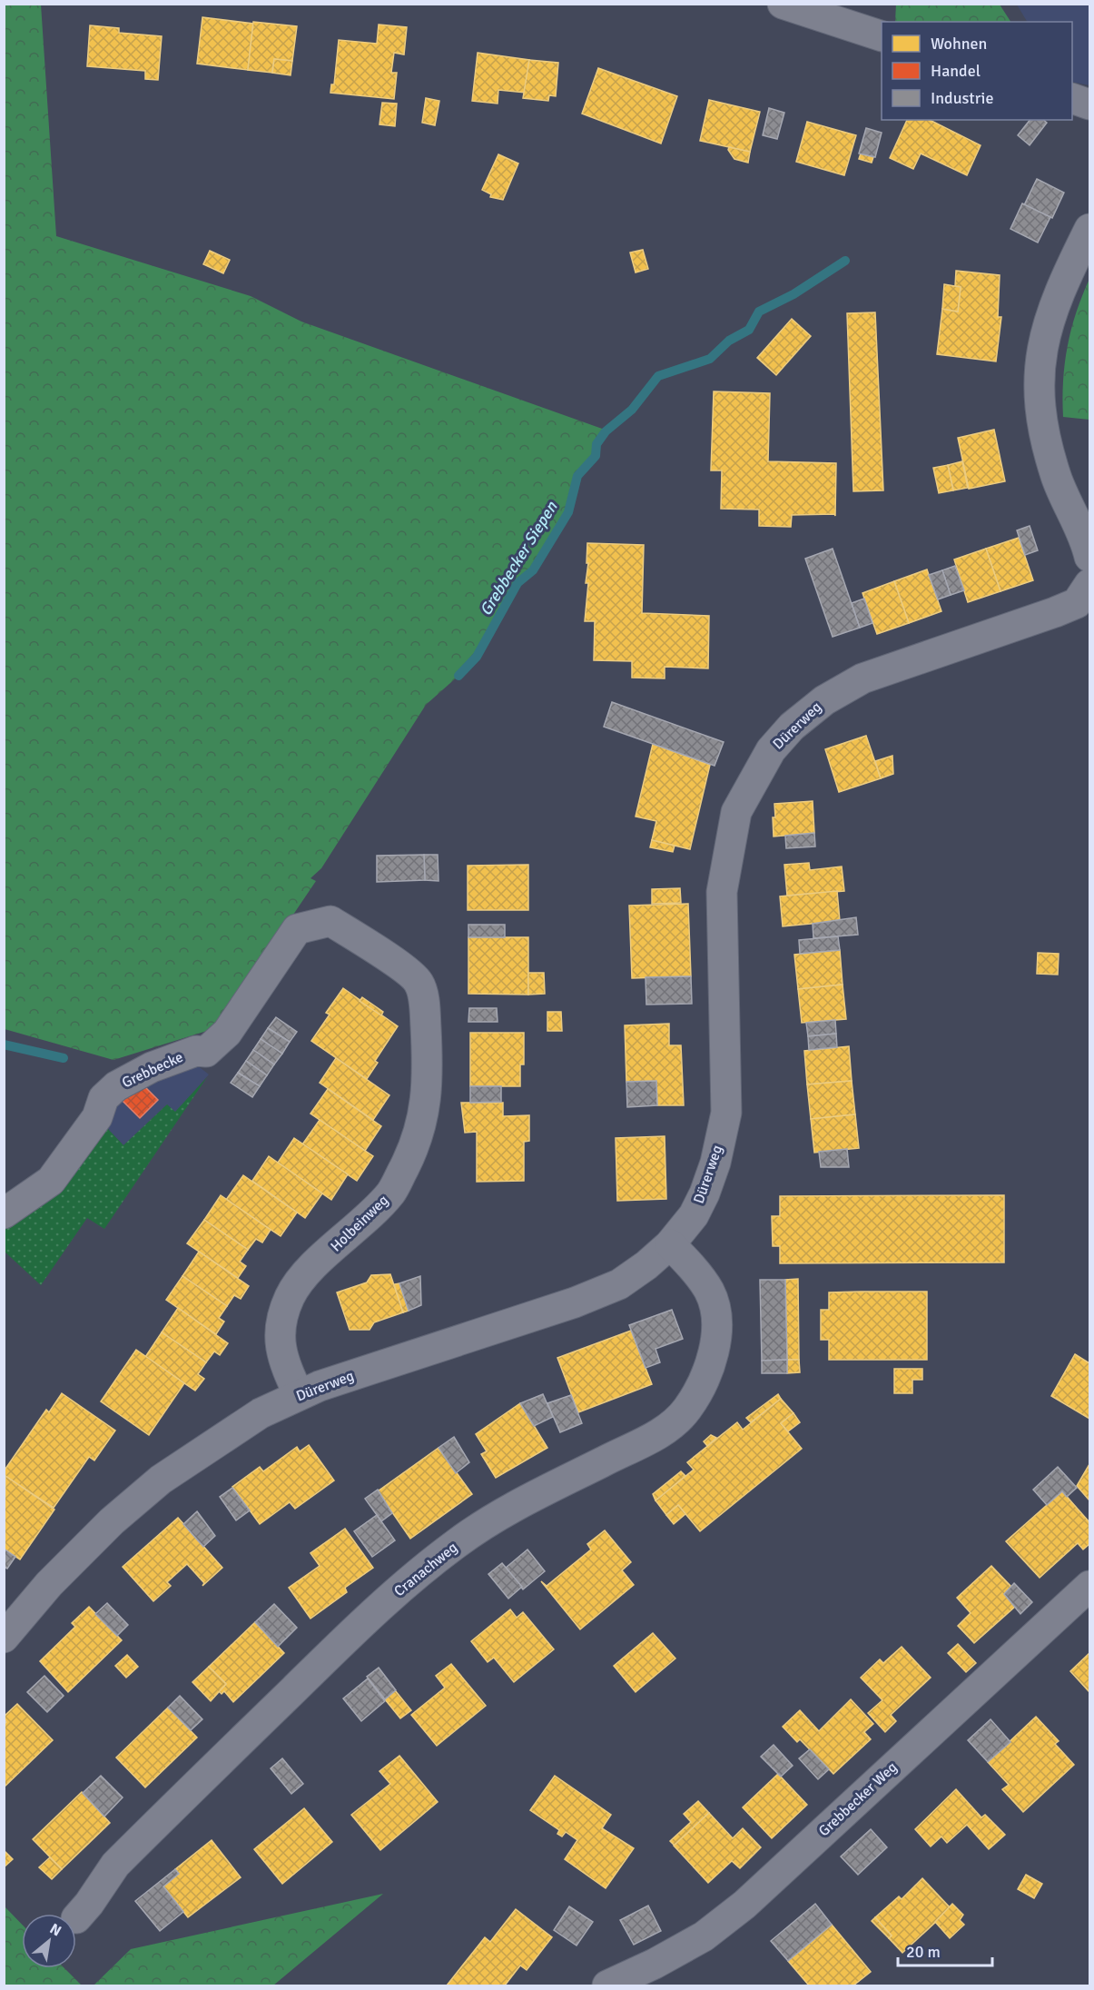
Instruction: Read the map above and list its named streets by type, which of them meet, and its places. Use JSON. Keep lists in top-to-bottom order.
{
  "streets": {
    "street": [
      "Dürerweg",
      "Grebbecke",
      "Holbeinweg",
      "Cranachweg",
      "Grebbecker Weg"
    ]
  },
  "crossings": [
    ["Dürerweg", "Holbeinweg"],
    ["Dürerweg", "Cranachweg"],
    ["Grebbecke", "Holbeinweg"]
  ],
  "water": ["Grebbecker Siepen"],
  "legend": ["Wohnen", "Handel", "Industrie"],
  "scale_bar": "20 m",
  "north": "top right"
}
